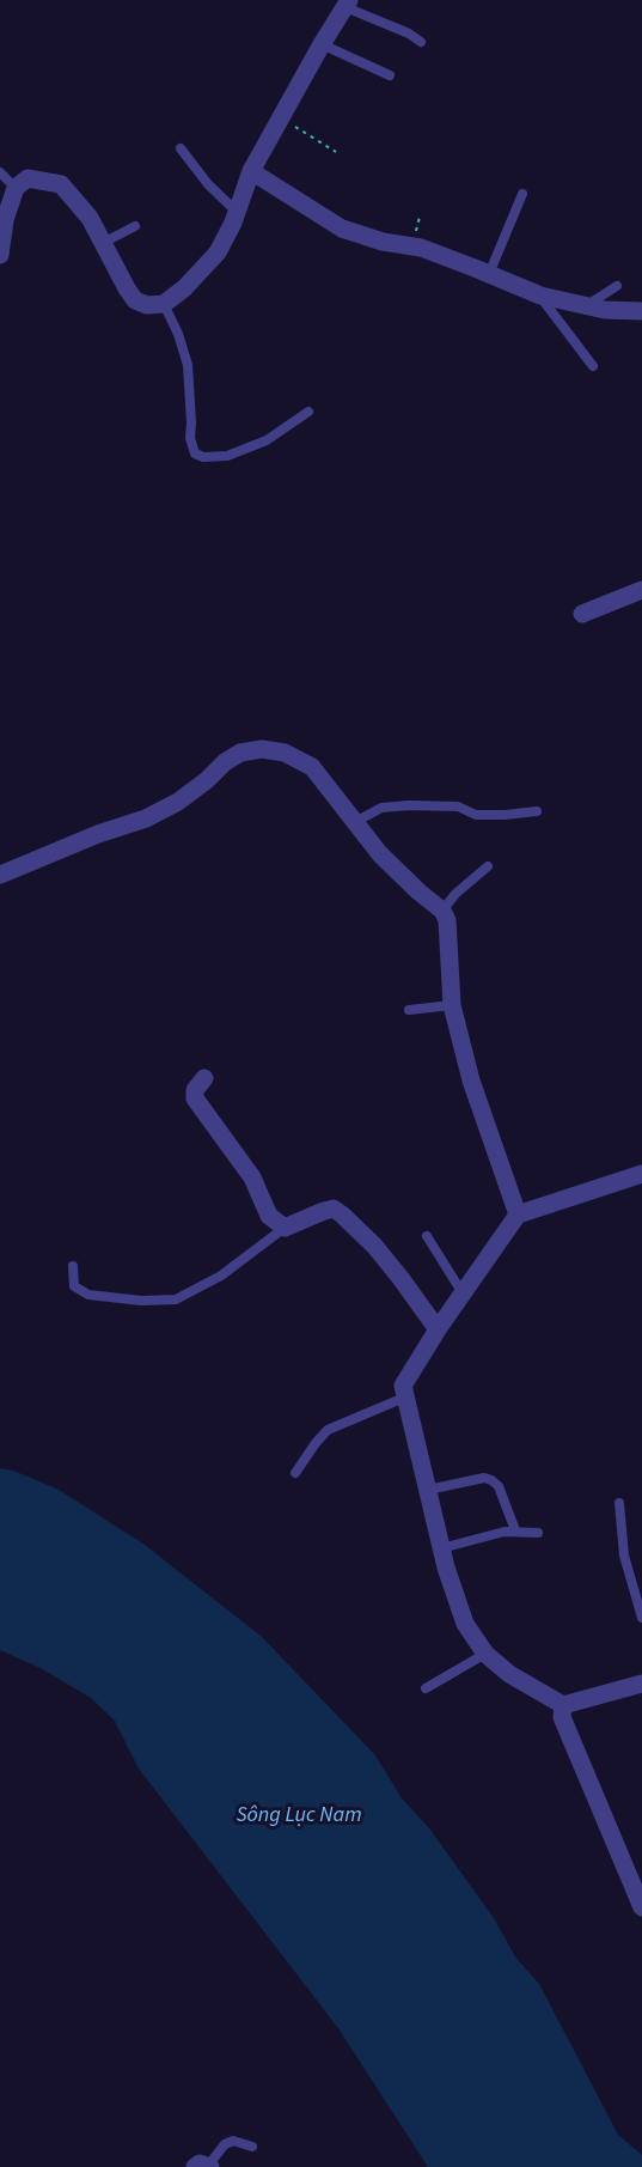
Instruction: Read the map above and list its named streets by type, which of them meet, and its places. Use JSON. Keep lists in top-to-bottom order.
{
  "water": ["Sông Lục Nam"]
}
